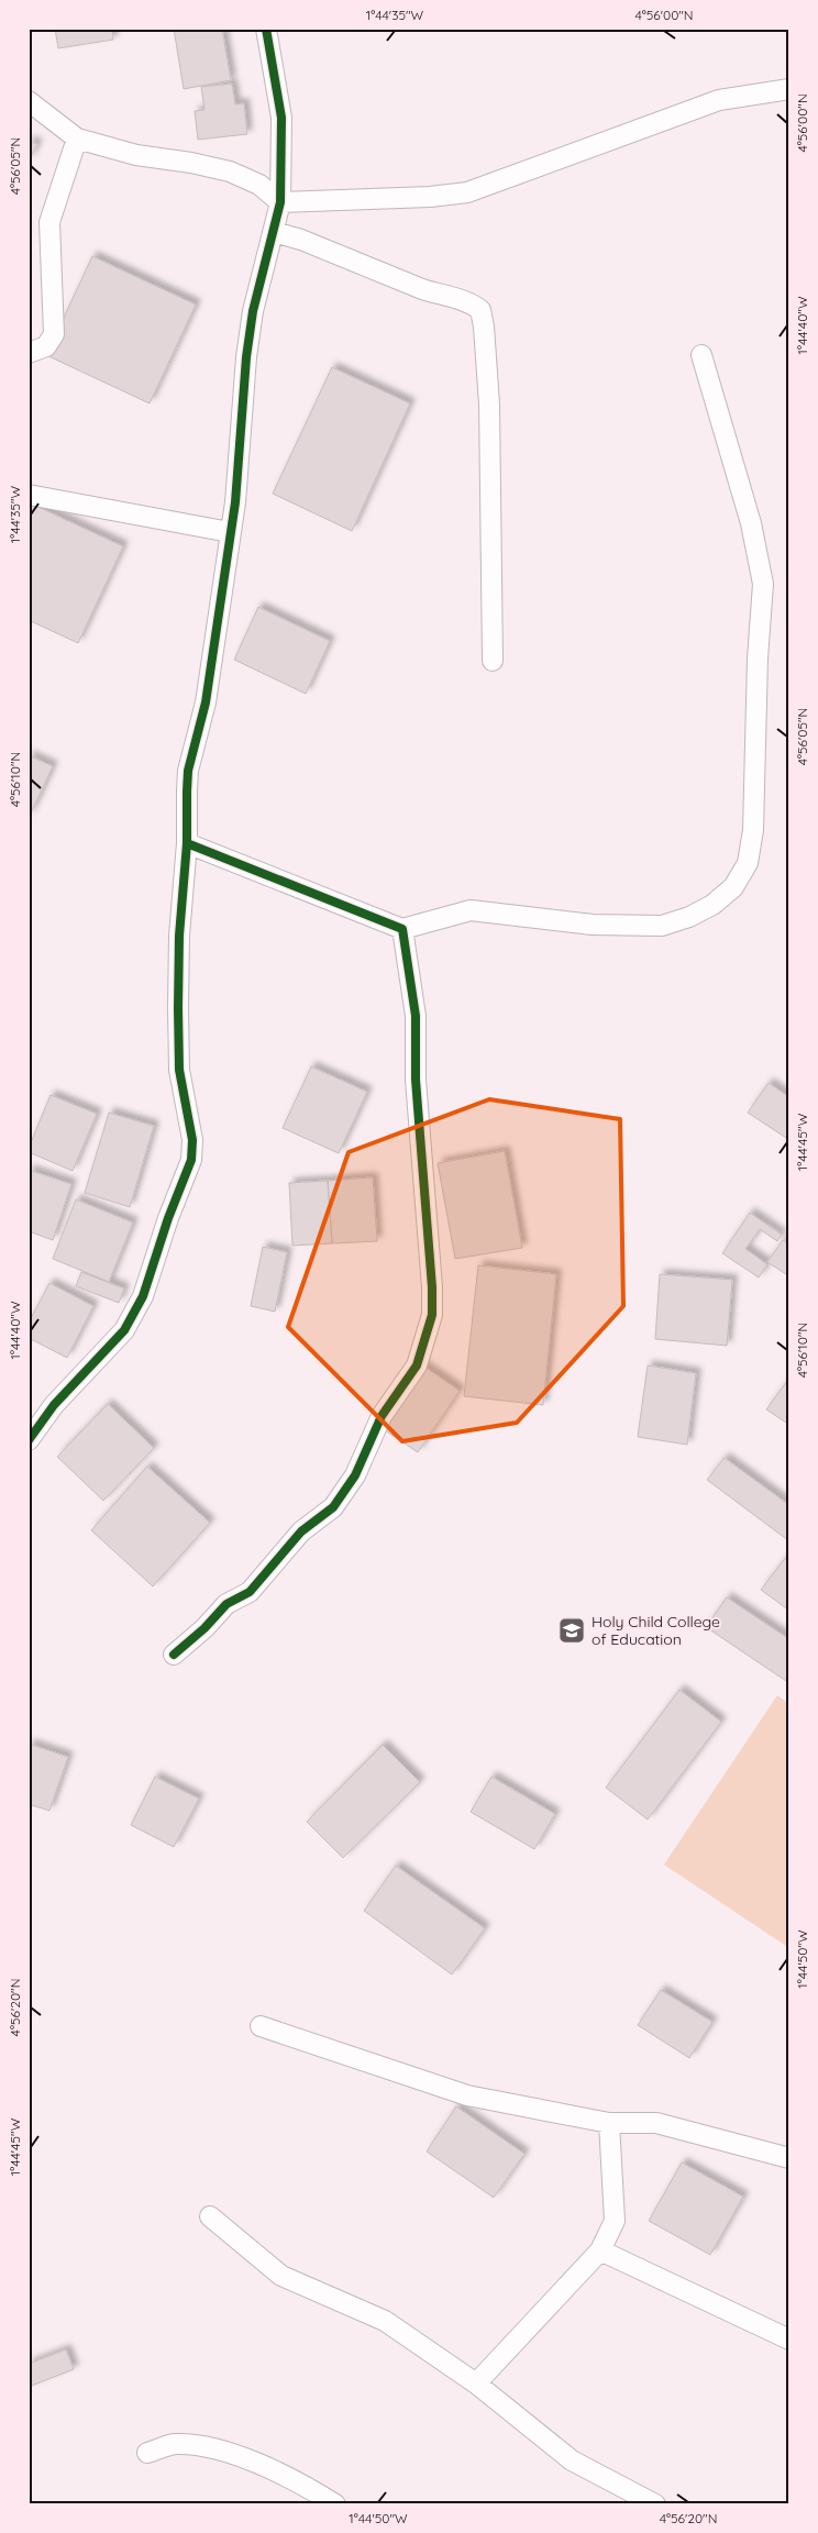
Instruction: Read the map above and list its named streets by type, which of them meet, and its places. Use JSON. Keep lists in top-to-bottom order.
{
  "places": {
    "school or university": ["Holy Child College of Education"]
  },
  "coordinates": [
    "1°44'35\"W",
    "4°56'00\"N",
    "4°56'05\"N",
    "1°44'40\"W",
    "4°56'10\"N",
    "1°44'45\"W",
    "1°44'50\"W",
    "4°56'20\"N"
  ]
}
